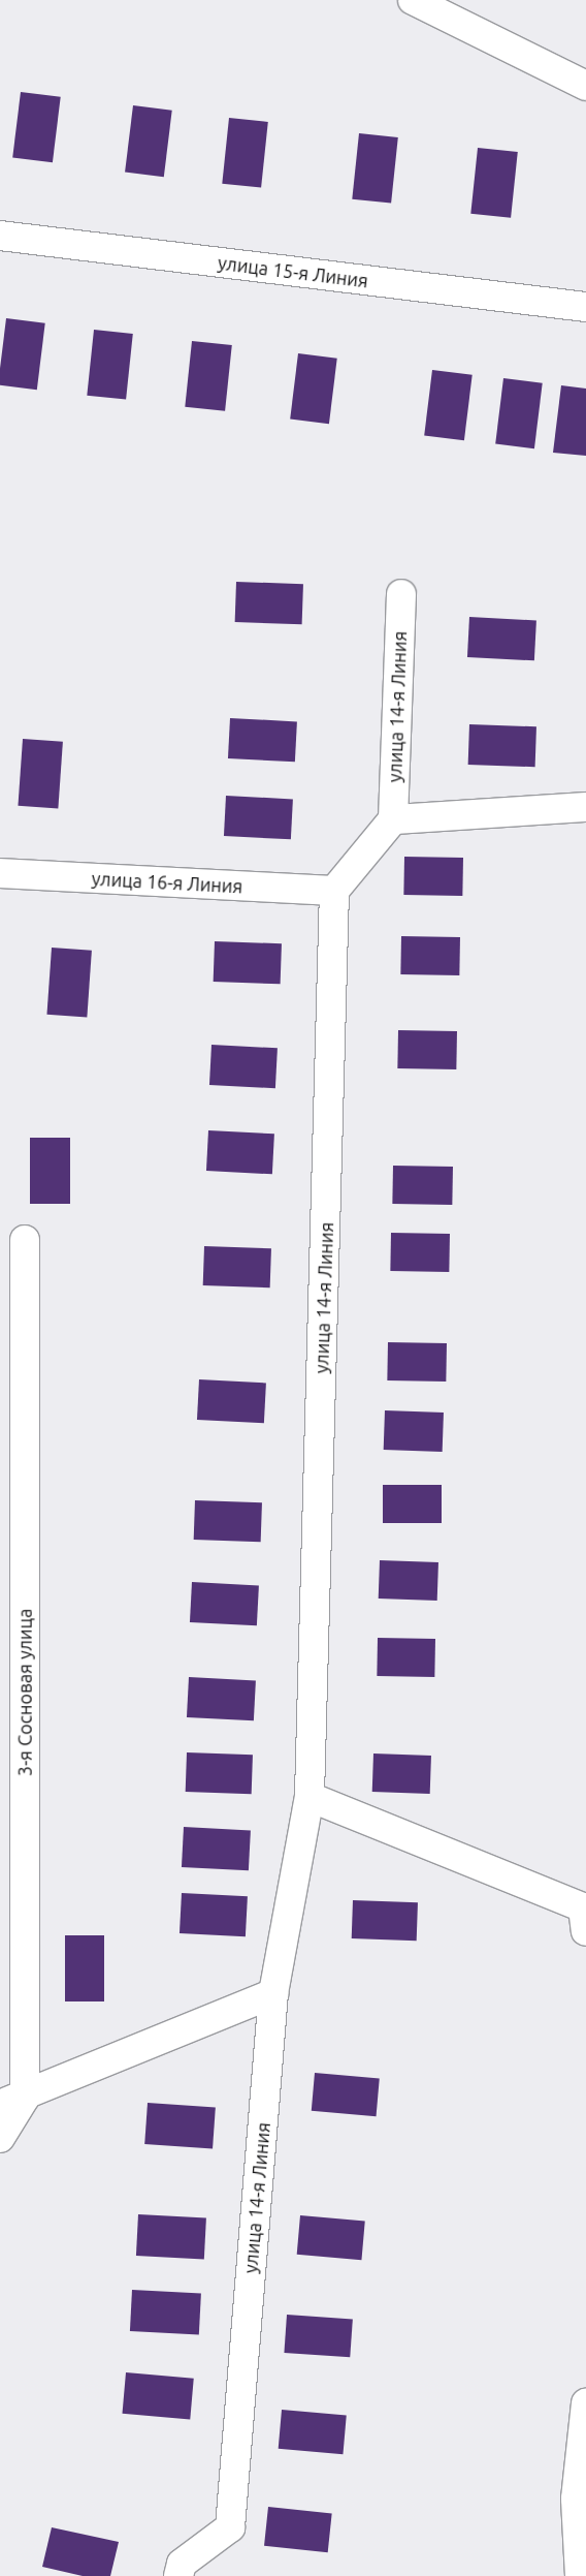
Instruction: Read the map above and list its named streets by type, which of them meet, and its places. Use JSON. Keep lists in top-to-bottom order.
{
  "streets": {
    "street": [
      "улица 15-я Линия",
      "улица 14-я Линия",
      "улица 16-я Линия",
      "3-я Сосновая улица"
    ]
  },
  "crossings": [
    ["улица 14-я Линия", "улица 16-я Линия"]
  ]
}
